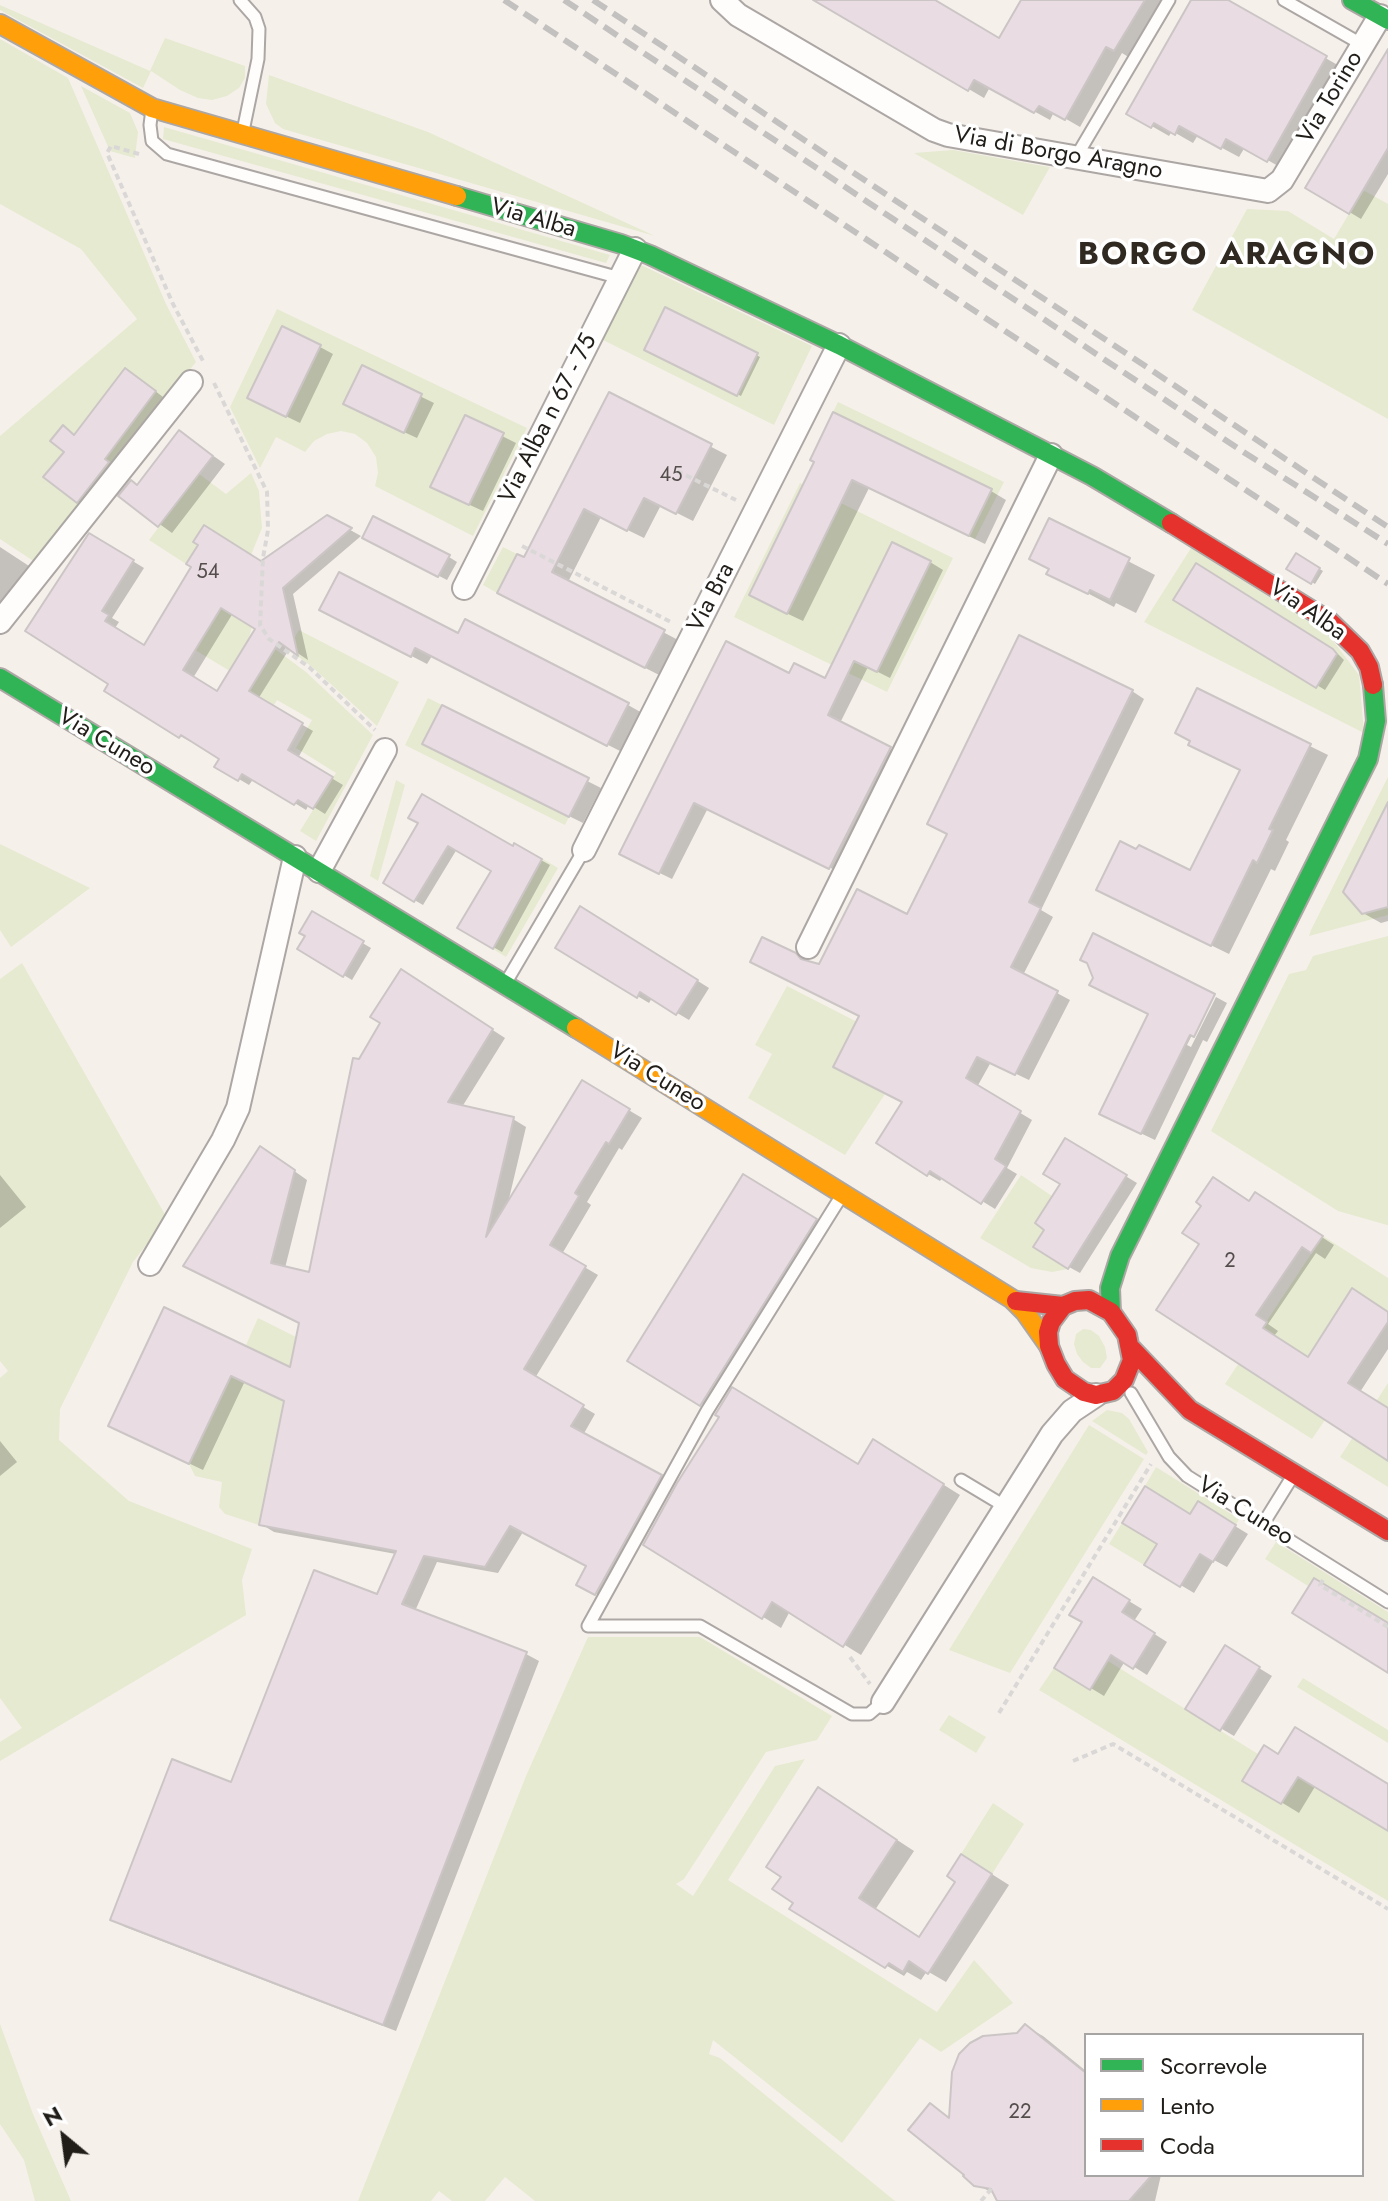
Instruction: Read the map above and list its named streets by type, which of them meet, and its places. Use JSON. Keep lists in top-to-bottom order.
{
  "streets": {
    "street": [
      "Via Torino",
      "Via di Borgo Aragno",
      "Via Alba",
      "Via Alba n 67 - 75",
      "Via Bra",
      "Via Cuneo"
    ]
  },
  "crossings": [
    ["Via Torino", "Via di Borgo Aragno"],
    ["Via Alba", "Via Alba n 67 - 75"],
    ["Via Alba", "Via Bra"],
    ["Via Alba", "Via Cuneo"]
  ],
  "districts": ["BORGO ARAGNO"],
  "house_numbers": [
    "45",
    "54",
    "2",
    "22"
  ],
  "legend": ["Scorrevole", "Lento", "Coda"],
  "north": "top left"
}
